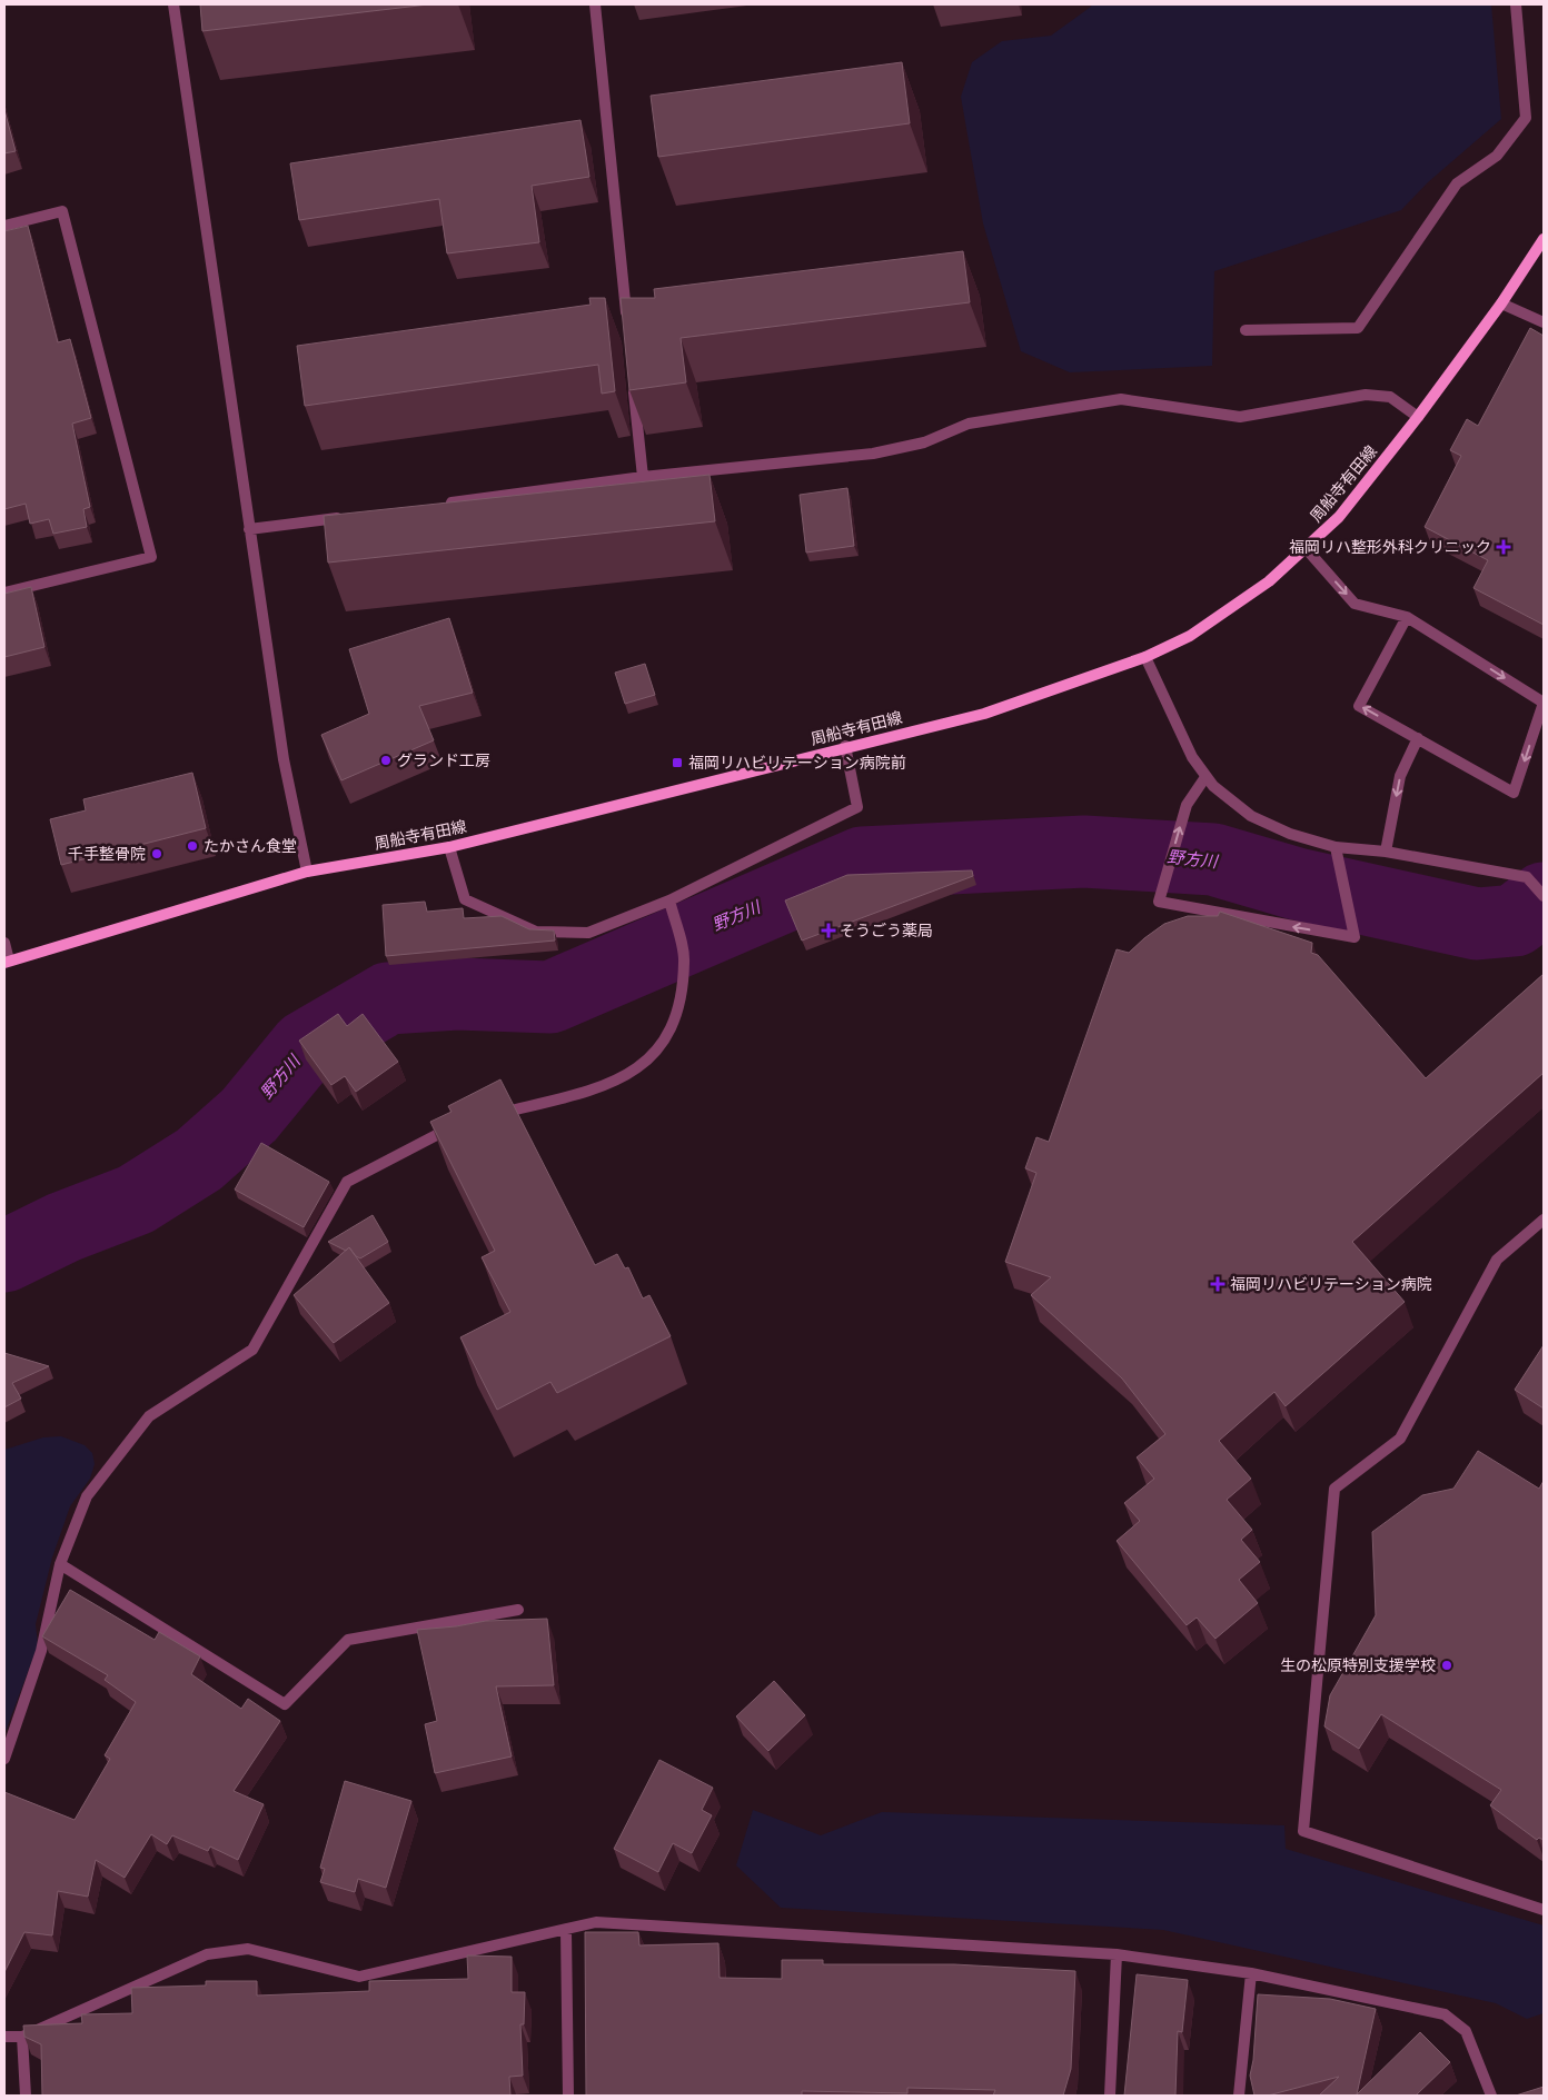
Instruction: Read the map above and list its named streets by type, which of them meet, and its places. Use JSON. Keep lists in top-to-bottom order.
{
  "streets": {
    "main road": ["周船寺有田線"]
  },
  "water": ["野方川"],
  "places": {
    "health": ["福岡リハ整形外科クリニック", "そうごう薬局", "福岡リハビリテーション病院"],
    "other": [
      "グランド工房",
      "たかさん食堂",
      "千手整骨院",
      "生の松原特別支援学校"
    ],
    "transit": ["福岡リハビリテーション病院前"]
  }
}
